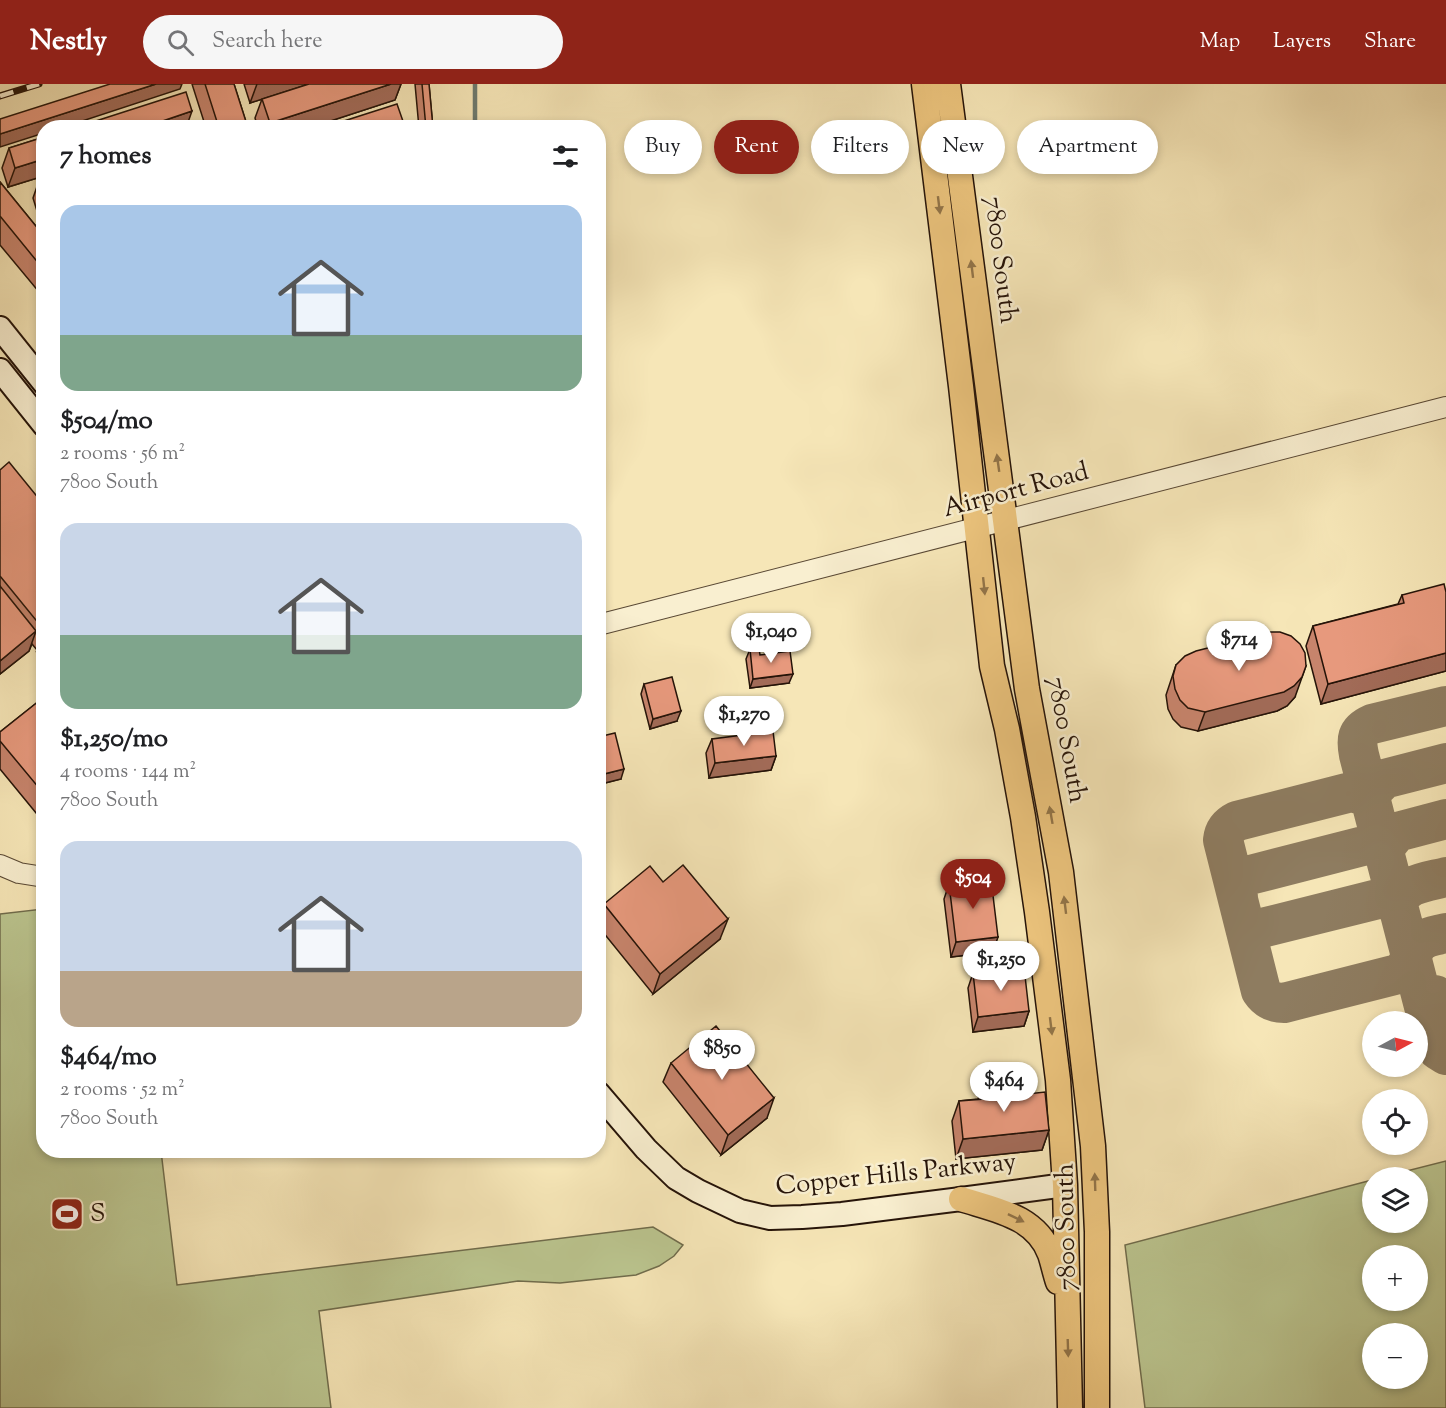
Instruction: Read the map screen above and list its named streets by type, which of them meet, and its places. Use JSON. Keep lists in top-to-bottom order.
{
  "streets": {
    "main road": ["7800 South", "Copper Hills Parkway"],
    "street": ["Airport Road"]
  },
  "crossings": [
    ["7800 South", "Airport Road"],
    ["7800 South", "Copper Hills Parkway"]
  ],
  "places": {
    "sports": ["S"]
  },
  "north": "right",
  "page": {
    "header": "Nestly",
    "search": "Search here",
    "nav": ["Map", "Layers", "Share"],
    "chip": [
      "Buy",
      "Rent",
      "Filters",
      "New",
      "Apartment"
    ],
    "heading": "7 homes",
    "list": [
      {
        "name": "$504/mo",
        "note": "2 rooms · 56 m² · 7800 South"
      },
      {
        "name": "$1,250/mo",
        "note": "4 rooms · 144 m² · 7800 South"
      },
      {
        "name": "$464/mo",
        "note": "2 rooms · 52 m² · 7800 South"
      }
    ],
    "price": [
      "$1,040",
      "$714",
      "$1,270",
      "$504",
      "$1,250",
      "$850",
      "$464"
    ],
    "map_buttons": ["+", "−"]
  }
}
